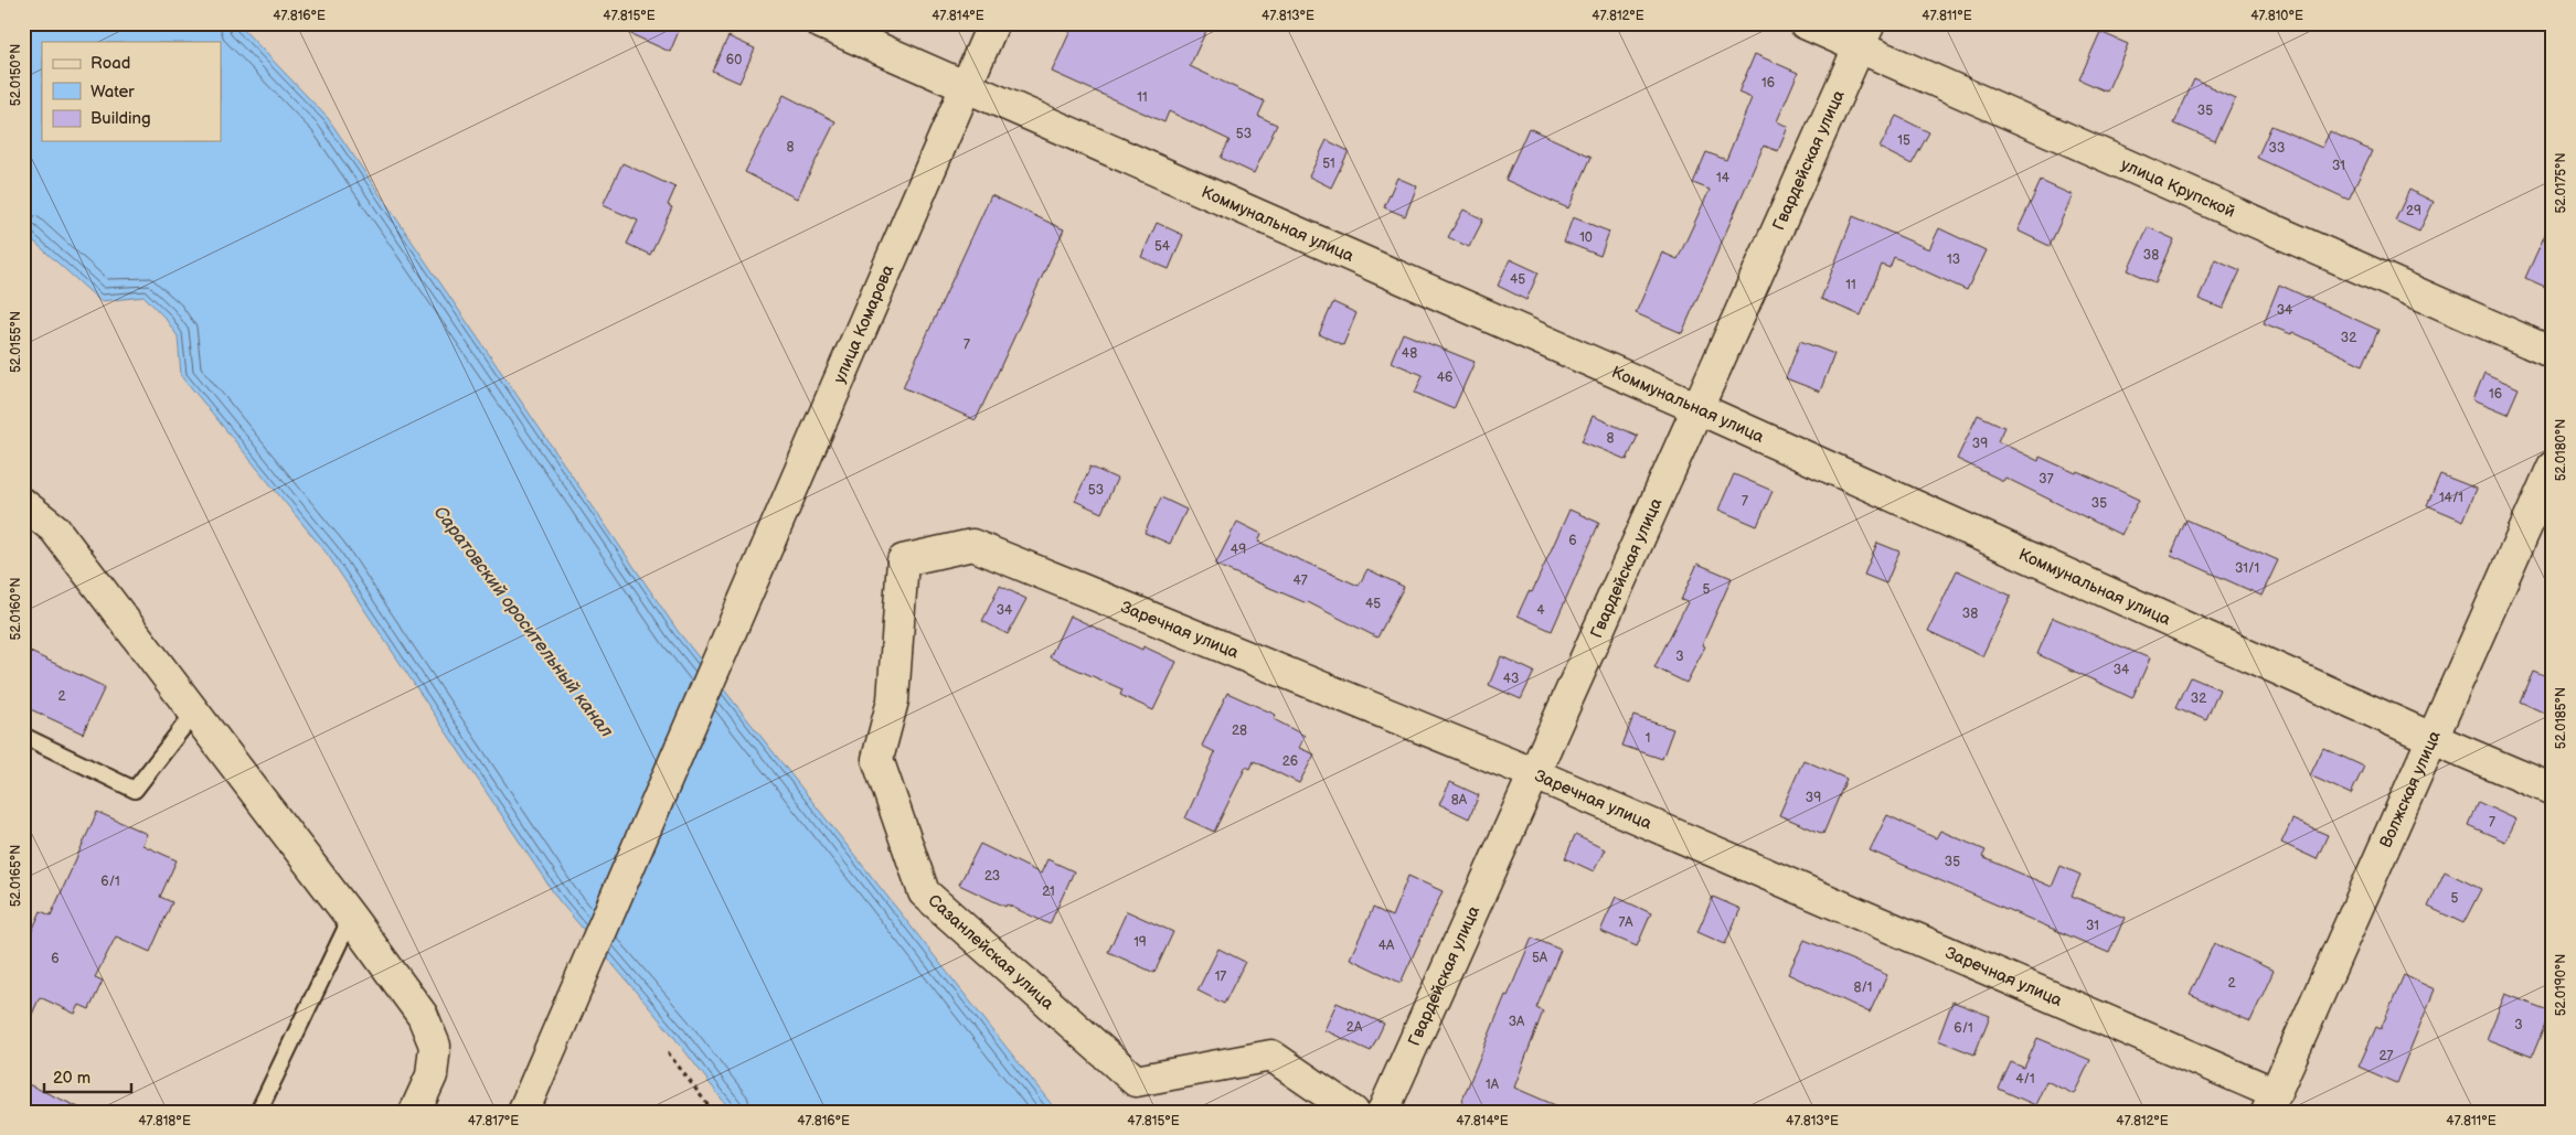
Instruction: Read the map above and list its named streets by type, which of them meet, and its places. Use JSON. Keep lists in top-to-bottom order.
{
  "streets": {
    "street": [
      "Гвардейская улица",
      "улица Крупской",
      "Коммунальная улица",
      "улица Комарова",
      "Заречная улица",
      "Волжская улица",
      "Сазанлейская улица"
    ]
  },
  "crossings": [
    ["Гвардейская улица", "улица Крупской"],
    ["Гвардейская улица", "Коммунальная улица"],
    ["Гвардейская улица", "Заречная улица"],
    ["Коммунальная улица", "улица Комарова"],
    ["Коммунальная улица", "Волжская улица"],
    ["Заречная улица", "Волжская улица"],
    ["Заречная улица", "Сазанлейская улица"]
  ],
  "water": ["Саратовский оросительный канал"],
  "house_numbers": [
    "60",
    "16",
    "11",
    "35",
    "53",
    "15",
    "8",
    "33",
    "51",
    "31",
    "14",
    "29",
    "10",
    "54",
    "38",
    "13",
    "45",
    "11",
    "34",
    "32",
    "7",
    "48",
    "46",
    "16",
    "8",
    "39",
    "37",
    "53",
    "14/1",
    "7",
    "35",
    "6",
    "49",
    "31/1",
    "47",
    "5",
    "45",
    "34",
    "4",
    "38",
    "3",
    "34",
    "43",
    "2",
    "32",
    "28",
    "1",
    "26",
    "39",
    "8А",
    "7",
    "35",
    "23",
    "6/1",
    "21",
    "5",
    "7А",
    "31",
    "19",
    "4А",
    "5А",
    "6",
    "17",
    "2",
    "8/1",
    "3А",
    "3",
    "2А",
    "6/1",
    "27",
    "4/1",
    "1А"
  ],
  "legend": ["Road", "Water", "Building"],
  "scale_bar": "20 m",
  "coordinates": [
    "47.816°E",
    "47.815°E",
    "47.814°E",
    "47.813°E",
    "47.812°E",
    "47.811°E",
    "47.810°E",
    "52.0150°N",
    "52.0175°N",
    "52.0155°N",
    "52.0180°N",
    "52.0160°N",
    "52.0185°N",
    "52.0165°N",
    "52.0190°N",
    "47.818°E",
    "47.817°E"
  ]
}
